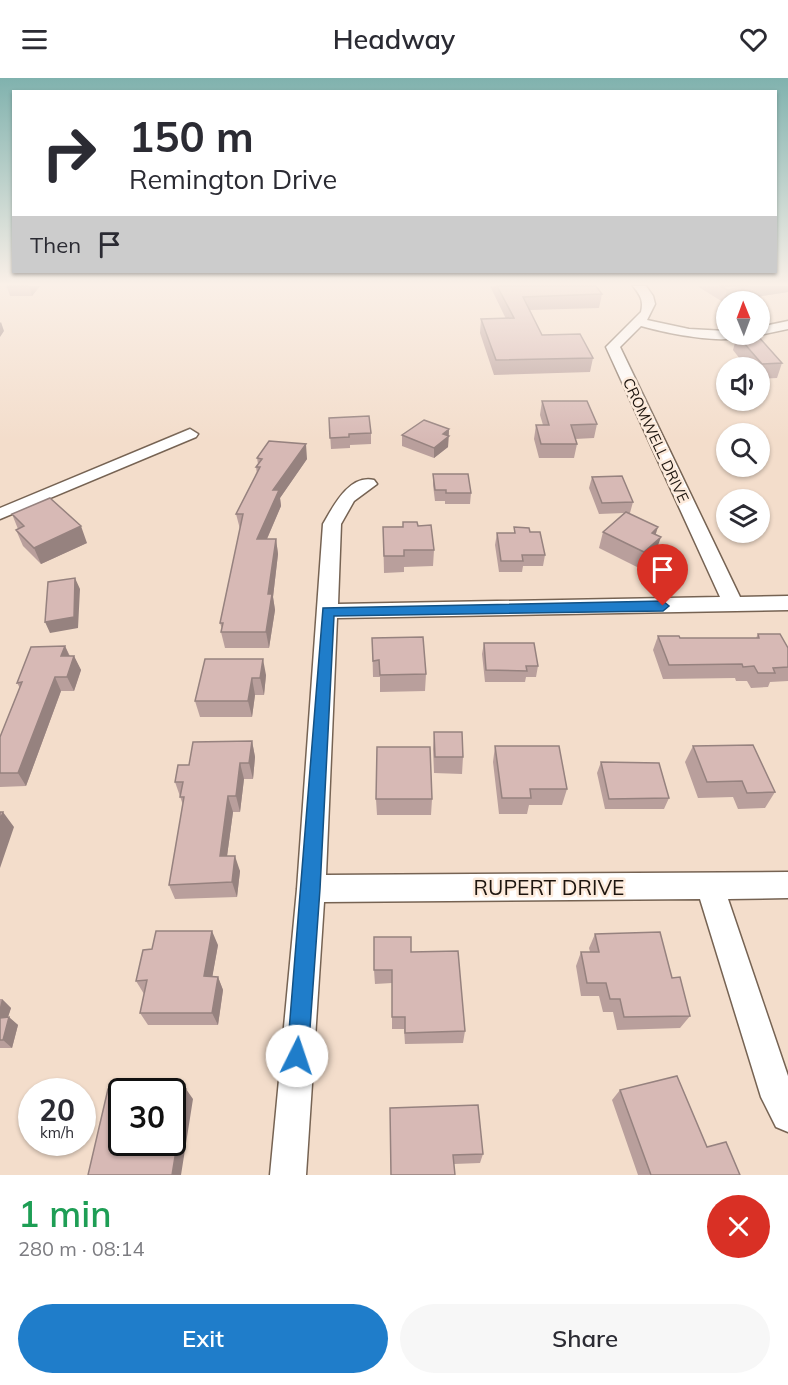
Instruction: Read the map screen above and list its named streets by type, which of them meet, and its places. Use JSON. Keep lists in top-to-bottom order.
{
  "streets": {
    "street": ["CROMWELL DRIVE", "RUPERT DRIVE"]
  },
  "north": "top",
  "page": {
    "header": "Headway",
    "turn": ["150 m", "Remington Drive"],
    "then": "Then",
    "speed": "20 km/h",
    "limit": "30",
    "heading": ["1 min", "280 m · 08:14"],
    "buttons": ["Exit", "Share"]
  }
}
